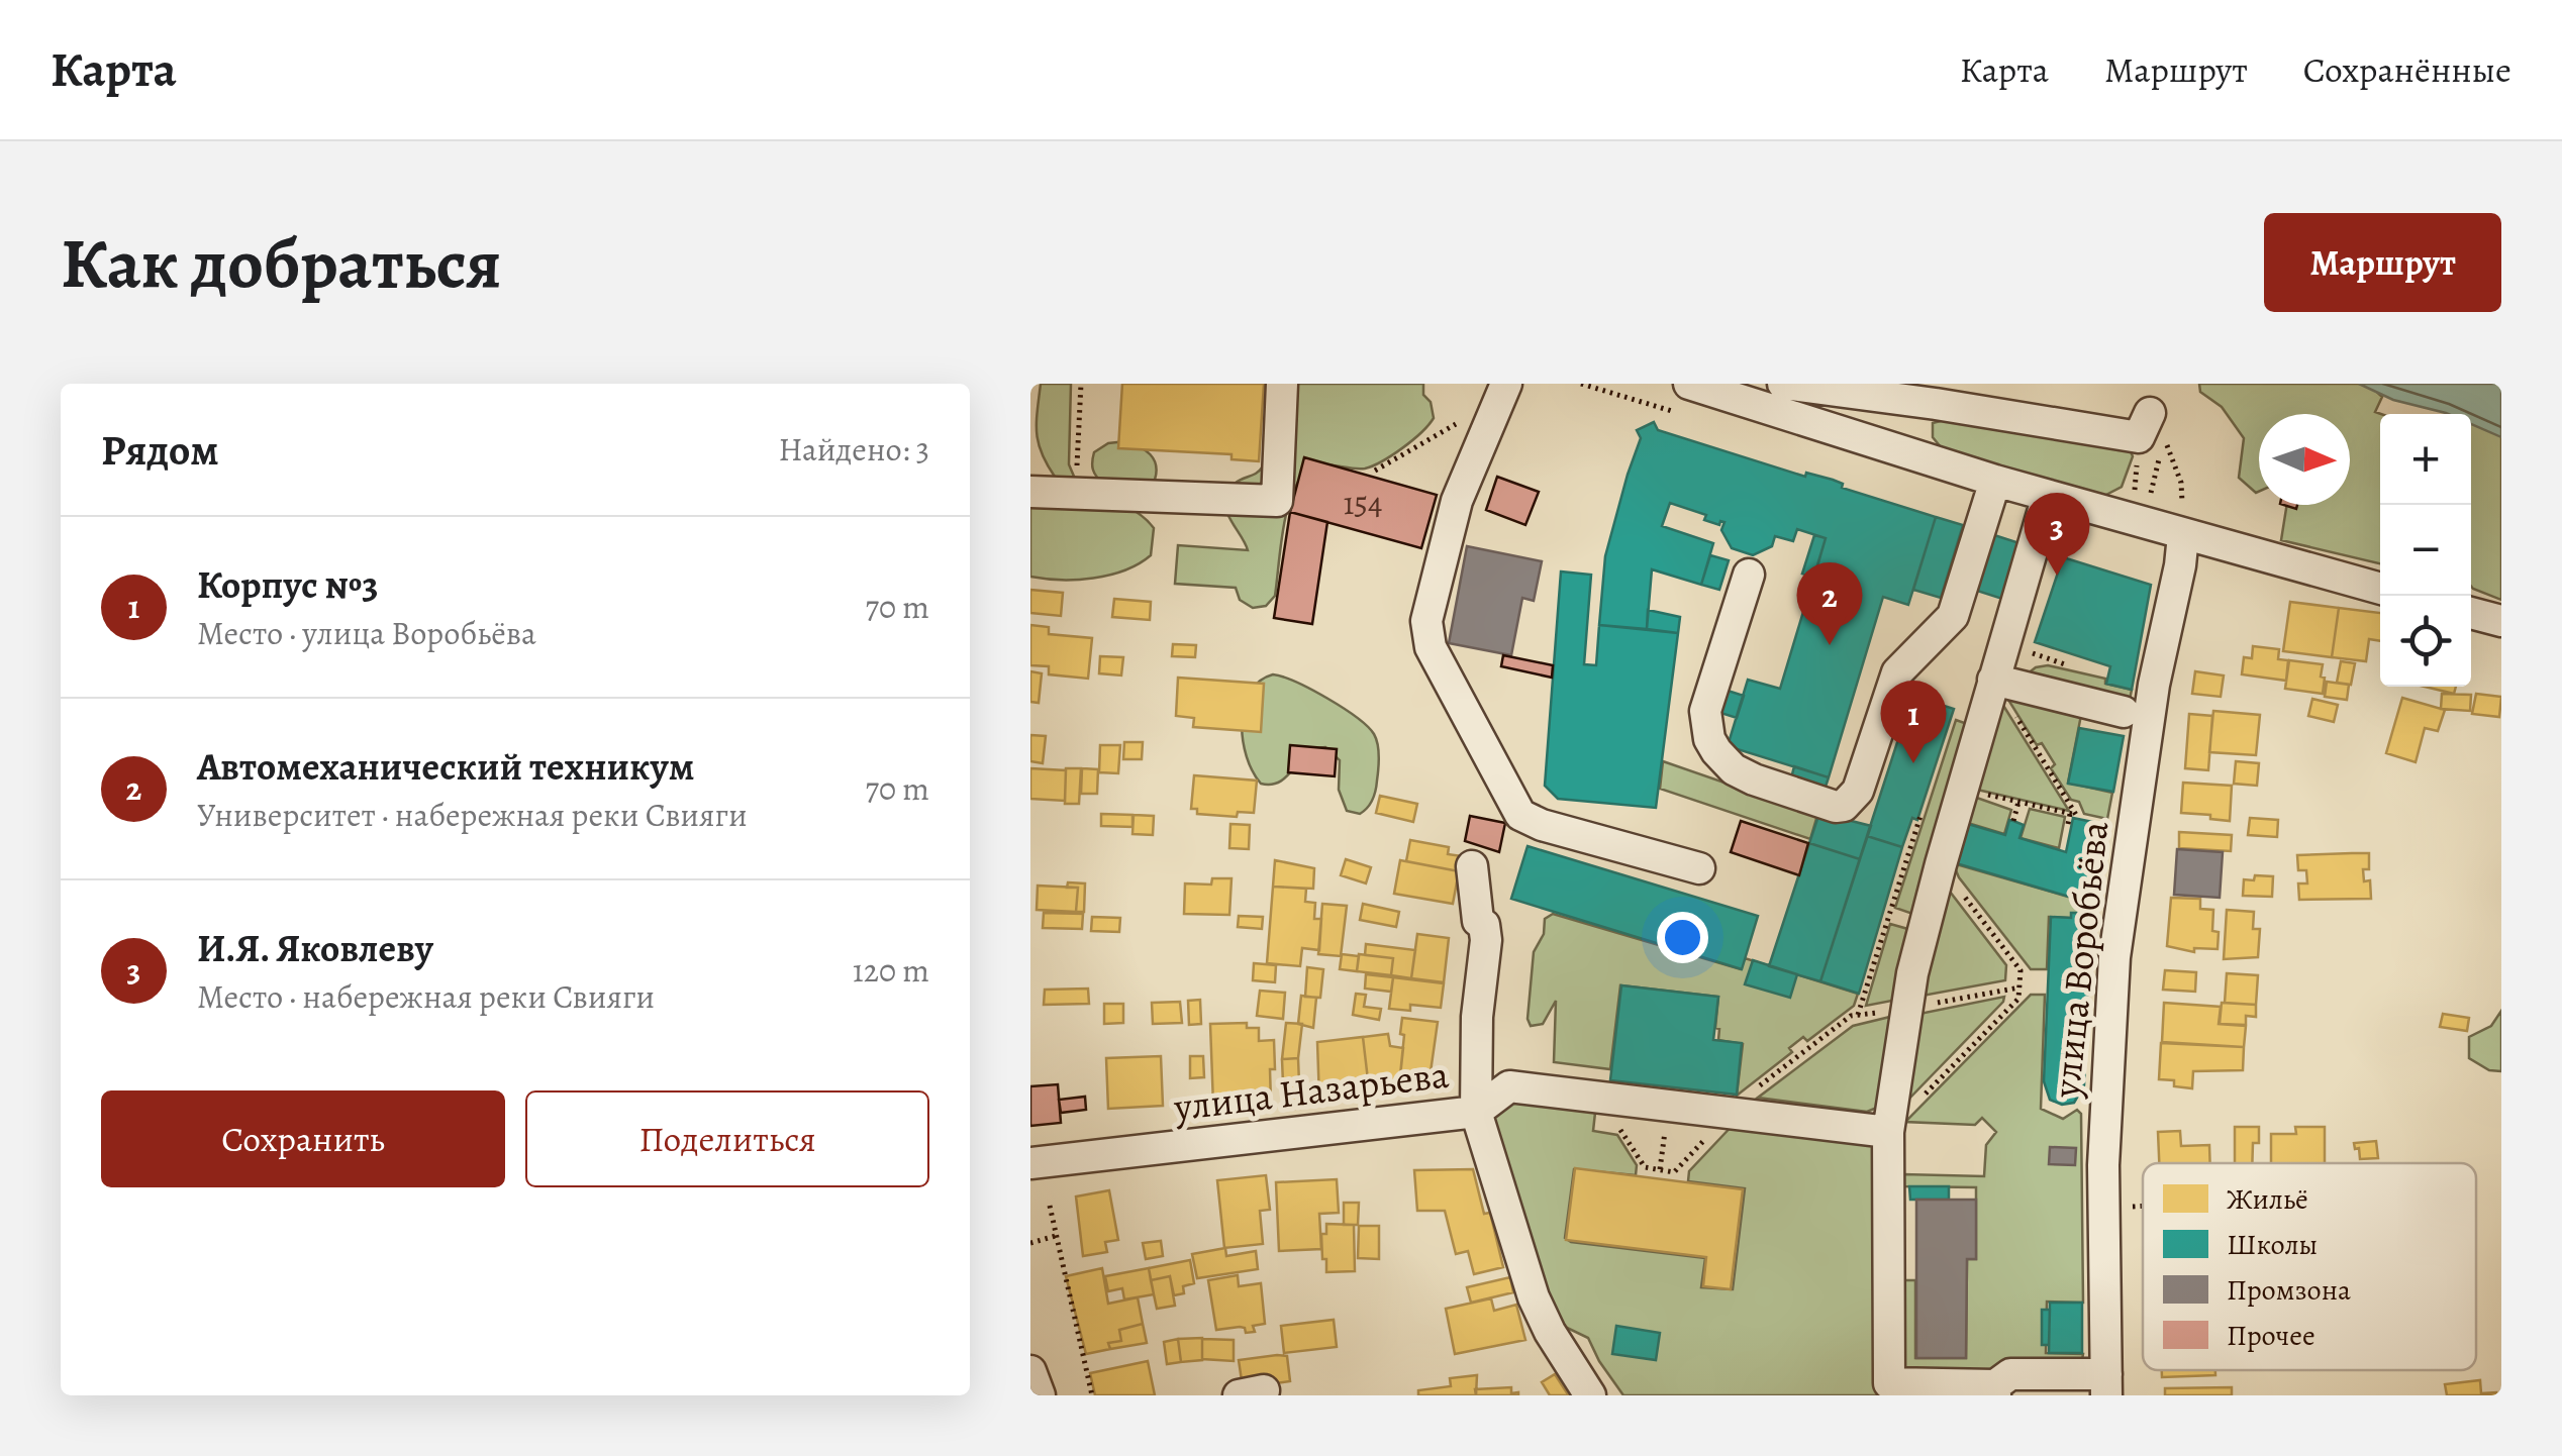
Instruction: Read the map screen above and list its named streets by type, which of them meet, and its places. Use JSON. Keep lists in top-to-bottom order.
{
  "streets": {
    "street": ["улица Воробьёва", "улица Назарьева"]
  },
  "house_numbers": ["154"],
  "legend": [
    "Жильё",
    "Школы",
    "Промзона",
    "Прочее"
  ],
  "north": "right",
  "page": {
    "header": "Карта",
    "nav": ["Карта", "Маршрут", "Сохранённые"],
    "buttons": [
      "Маршрут",
      ["Сохранить", "Поделиться"]
    ],
    "title": "Как добраться",
    "heading": ["Рядом", "Найдено: 3"],
    "map_buttons": ["+", "−"],
    "pins": ["3", "2", "1"],
    "list": [
      {
        "mark": "1",
        "name": "Корпус №3",
        "note": "Место · улица Воробьёва",
        "value": "70 m"
      },
      {
        "mark": "2",
        "name": "Автомеханический техникум",
        "note": "Университет · набережная реки Свияги",
        "value": "70 m"
      },
      {
        "mark": "3",
        "name": "И.Я. Яковлеву",
        "note": "Место · набережная реки Свияги",
        "value": "120 m"
      }
    ]
  }
}
